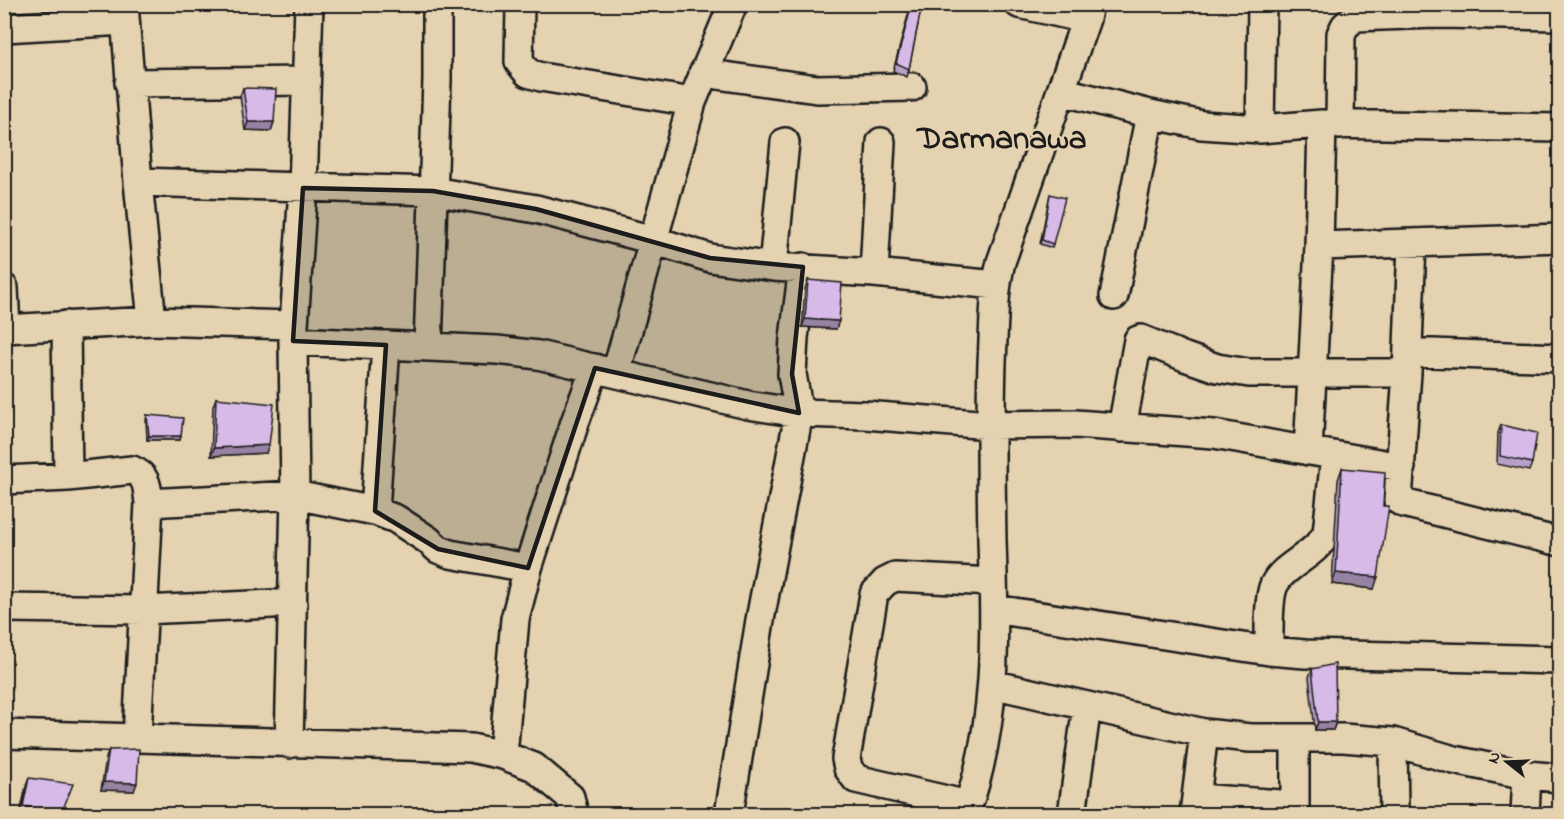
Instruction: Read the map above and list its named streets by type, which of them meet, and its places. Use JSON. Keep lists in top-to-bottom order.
{
  "districts": ["Darmanawa"],
  "north": "left"
}
